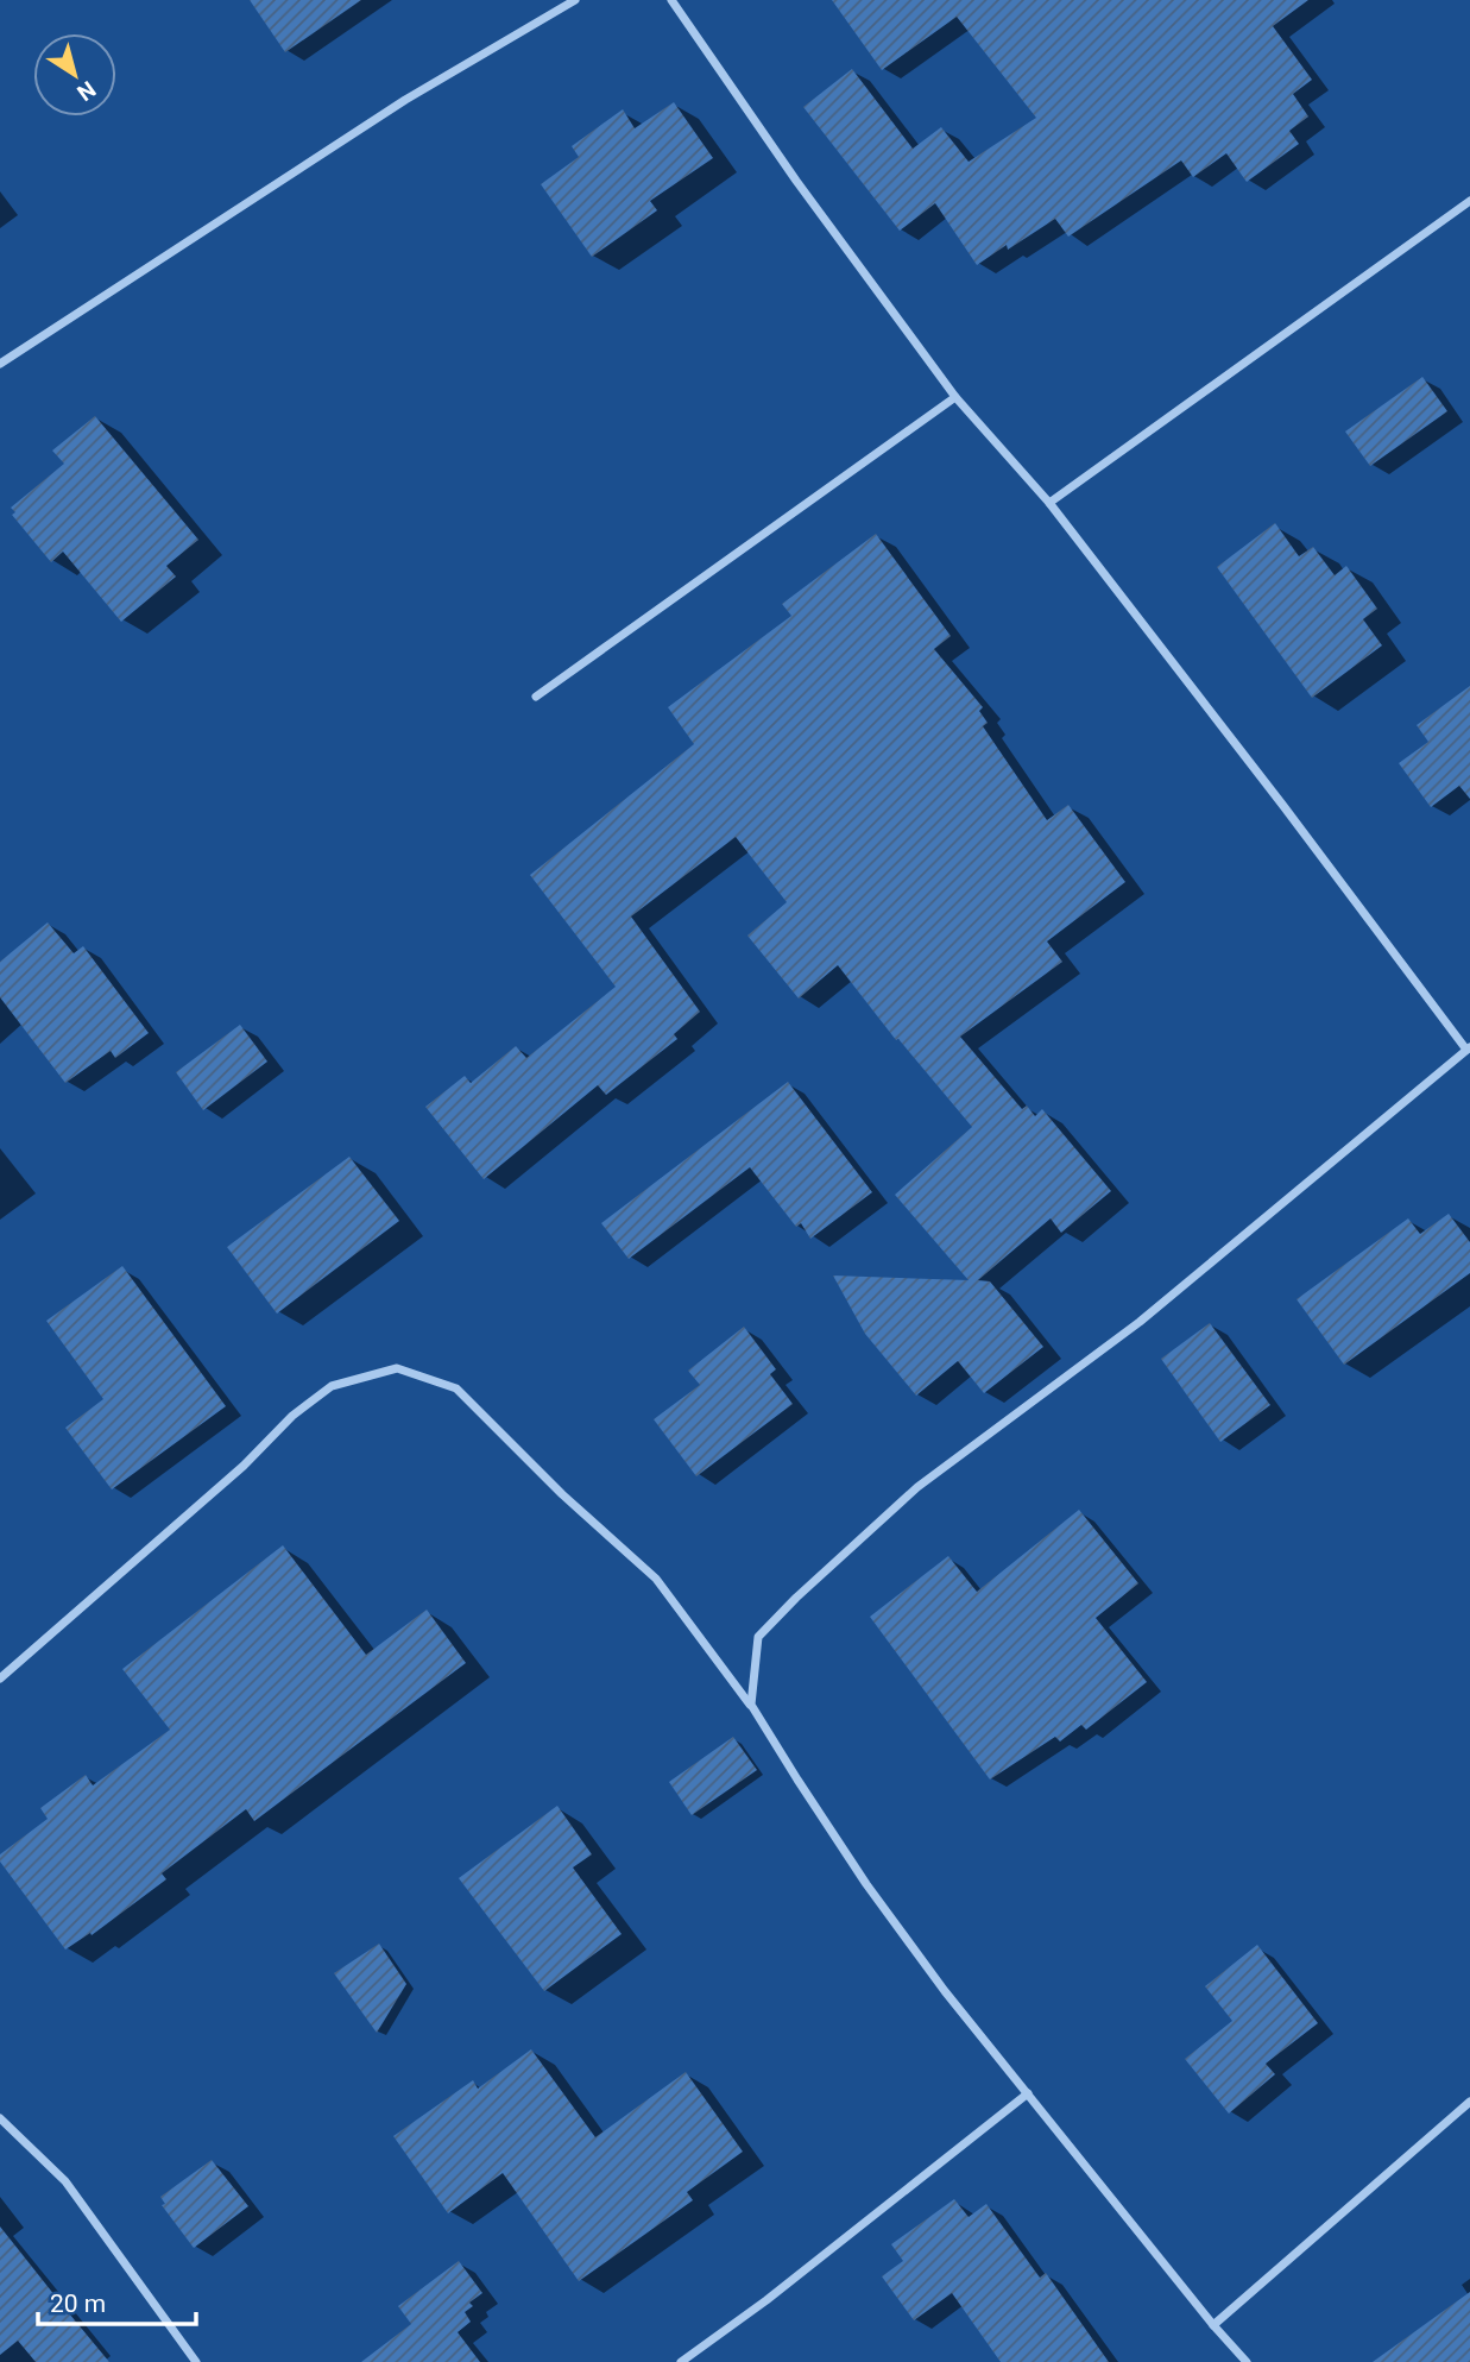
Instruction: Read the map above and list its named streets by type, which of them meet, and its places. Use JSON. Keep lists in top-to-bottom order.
{
  "scale_bar": "20 m",
  "north": "bottom right"
}
